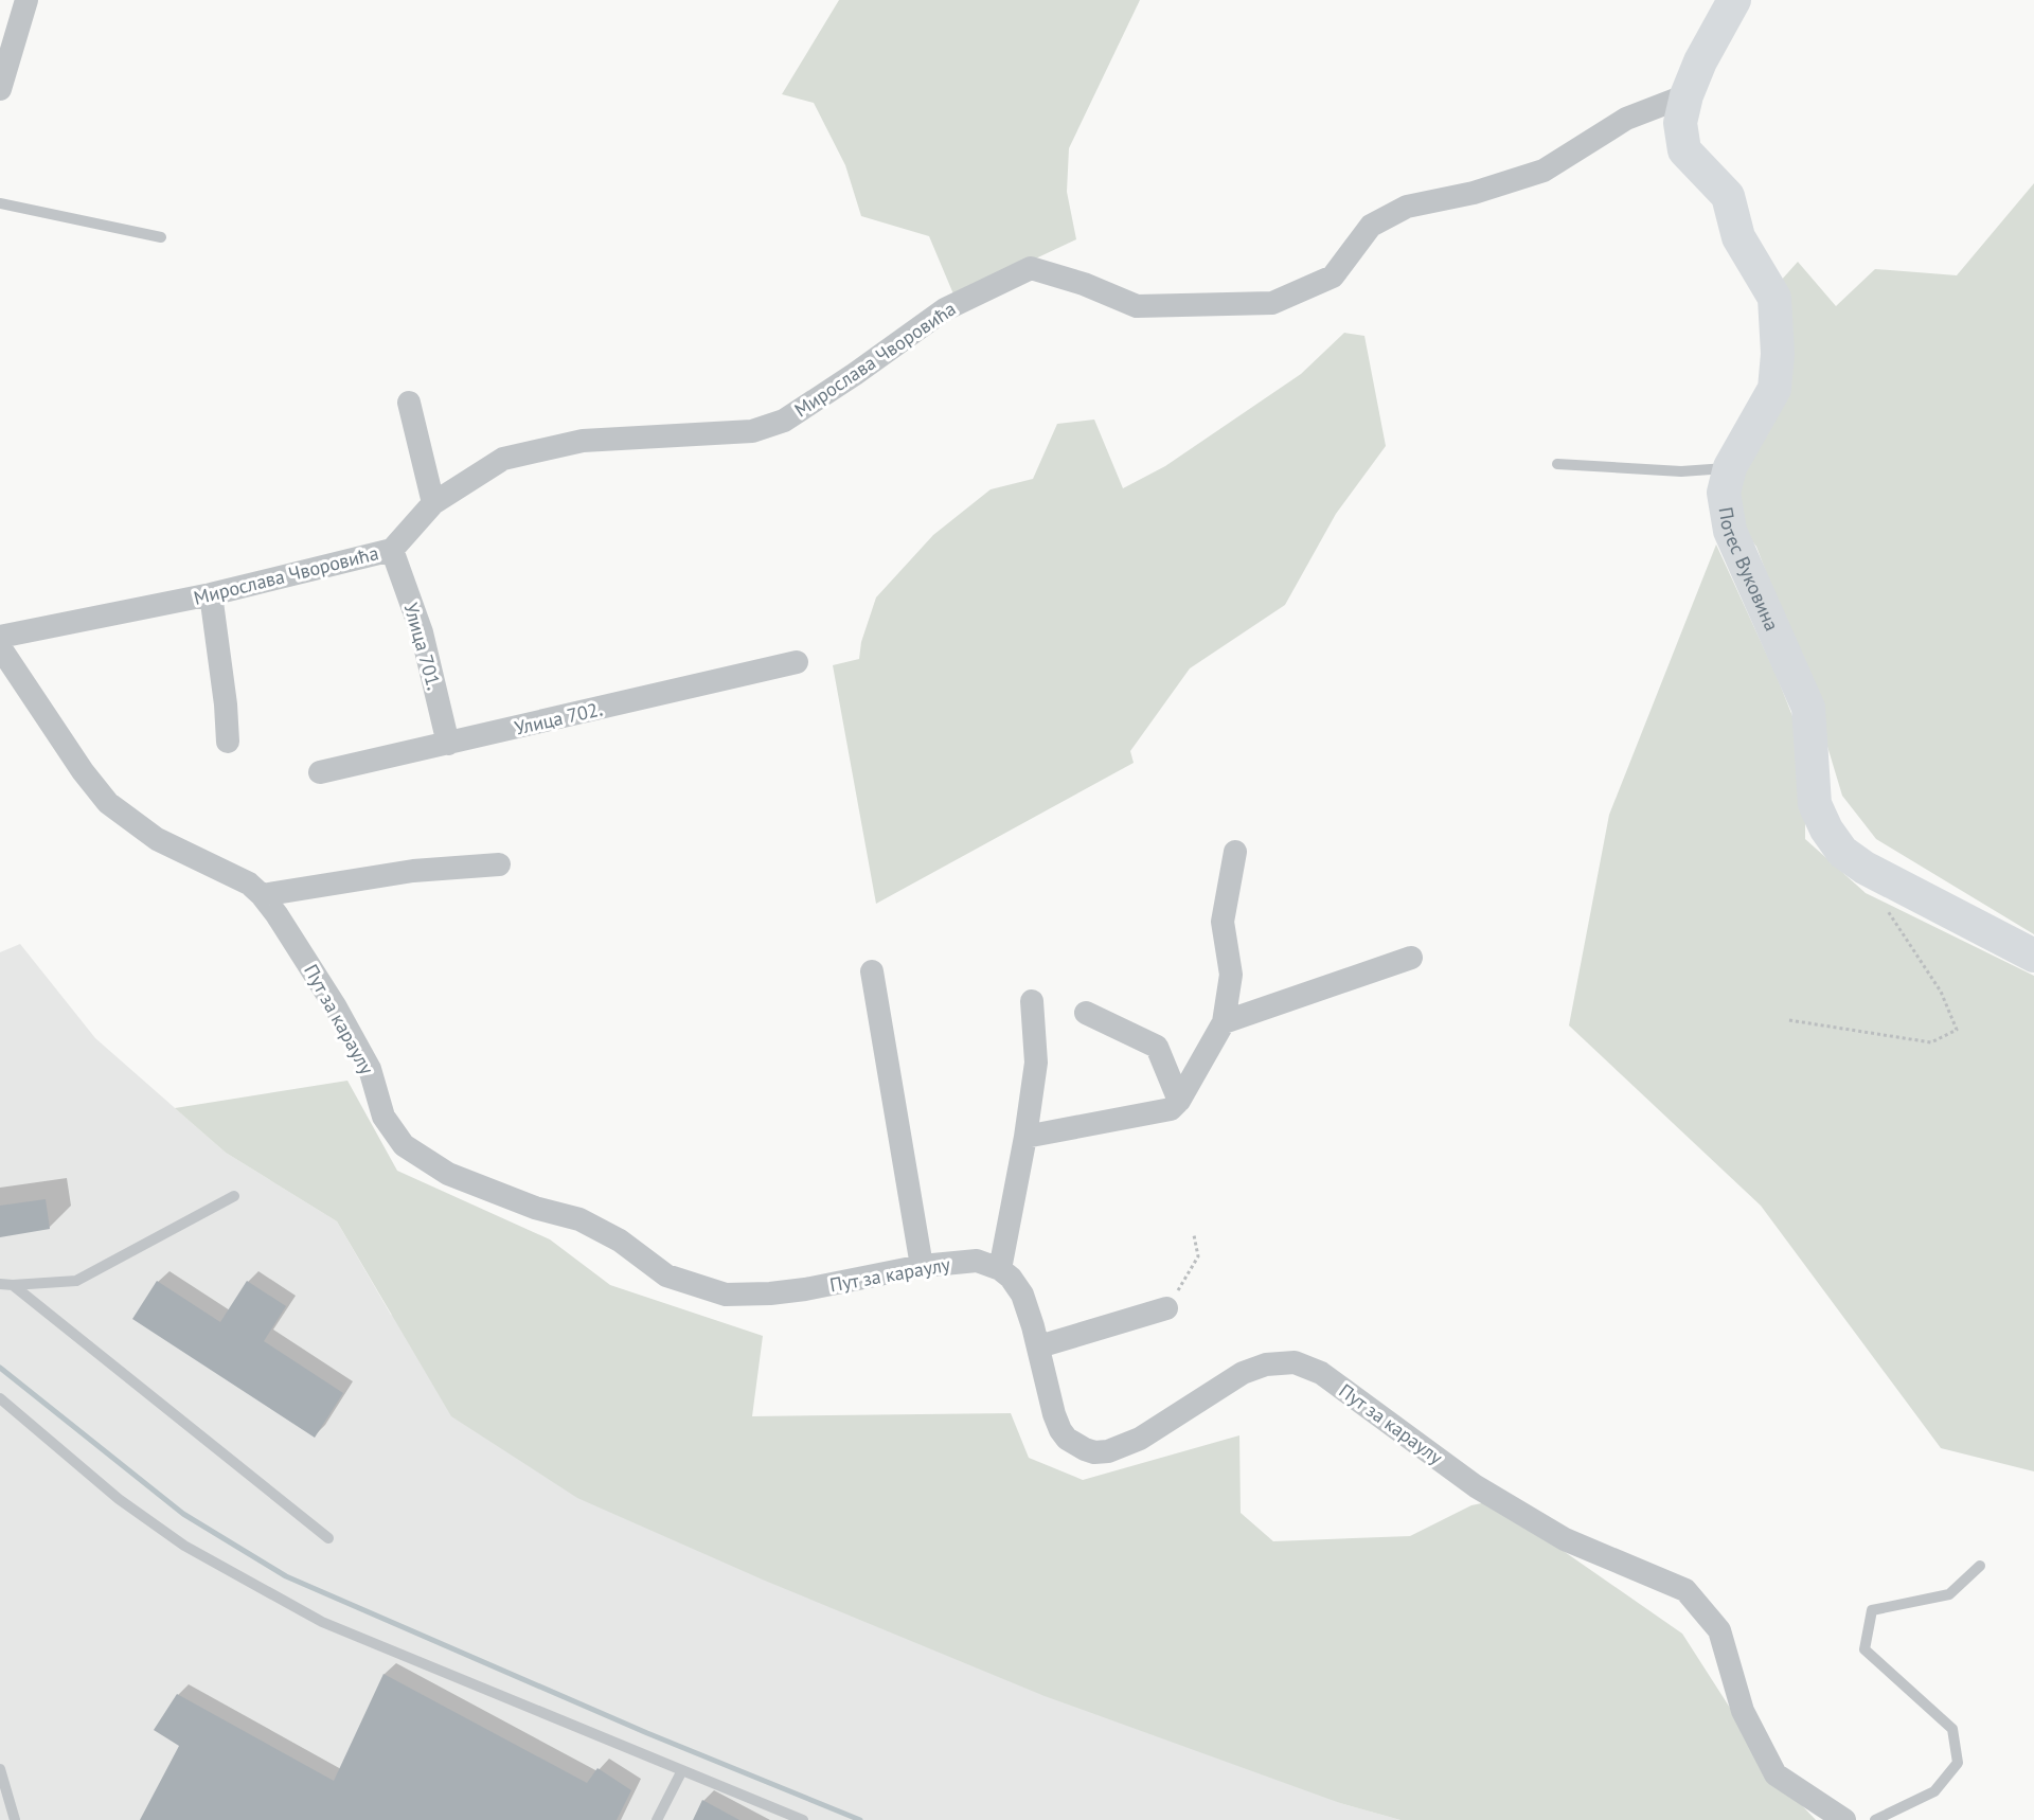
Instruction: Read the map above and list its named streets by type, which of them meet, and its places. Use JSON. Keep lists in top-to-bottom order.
{
  "streets": {
    "main road": ["Потес Вуковина"],
    "street": [
      "Мирослава Чворовића",
      "Улица 701.",
      "Улица 702.",
      "Пут за караулу"
    ]
  },
  "crossings": [
    ["Мирослава Чворовића", "Потес Вуковина"],
    ["Мирослава Чворовића", "Улица 701."],
    ["Улица 701.", "Улица 702."]
  ]
}
